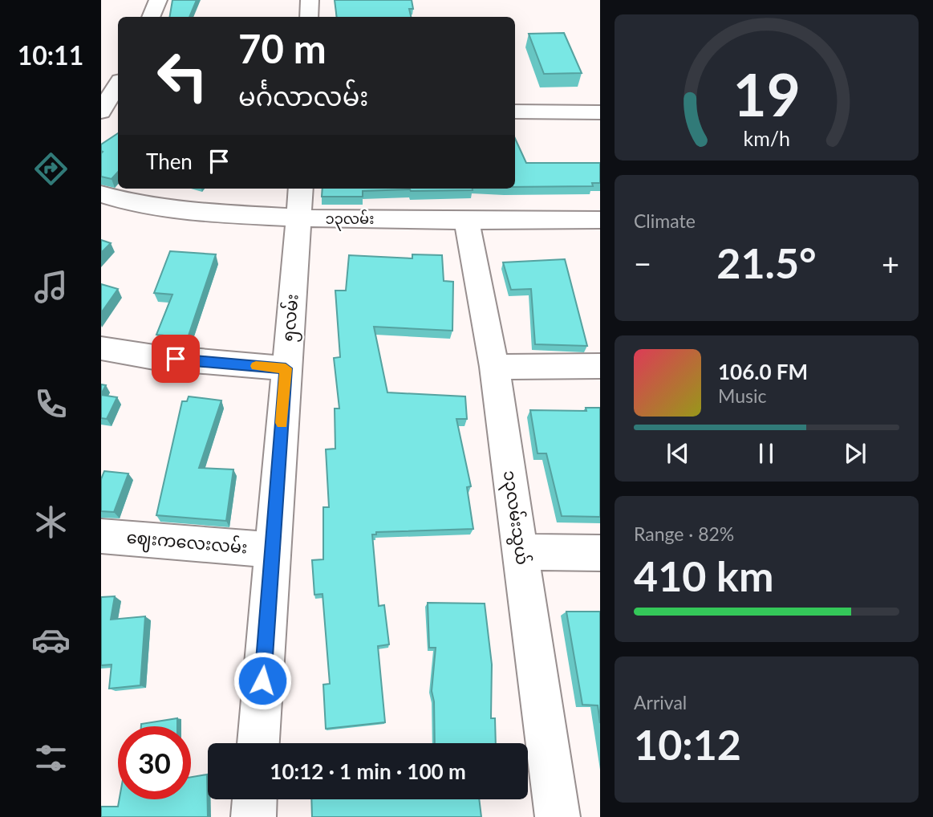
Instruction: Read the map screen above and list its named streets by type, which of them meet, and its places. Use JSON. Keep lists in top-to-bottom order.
{
  "streets": {
    "street": [
      "၁၃လမ်း",
      "၅လမ်း",
      "၁၃လမ်းသွယ်",
      "ဈေးကလေးလမ်း"
    ]
  },
  "crossings": [
    ["၁၃လမ်း", "၅လမ်း"],
    ["၁၃လမ်း", "၁၃လမ်းသွယ်"],
    ["၅လမ်း", "ဈေးကလေးလမ်း"]
  ],
  "page": {
    "tabs": "10:11",
    "turn": ["70 m", "မင်္ဂလာလမ်း"],
    "then": "Then",
    "tile": [
      "Climate",
      ["Range · 82%", "410 km"],
      ["Arrival", "10:12"]
    ],
    "heat": ["−", "21.5°", "+"],
    "song": ["106.0 FM", "Music"],
    "limit": "30",
    "trip": "10:12 · 1 min · 100 m",
    "gauge": ["19", "km/h"]
  }
}
